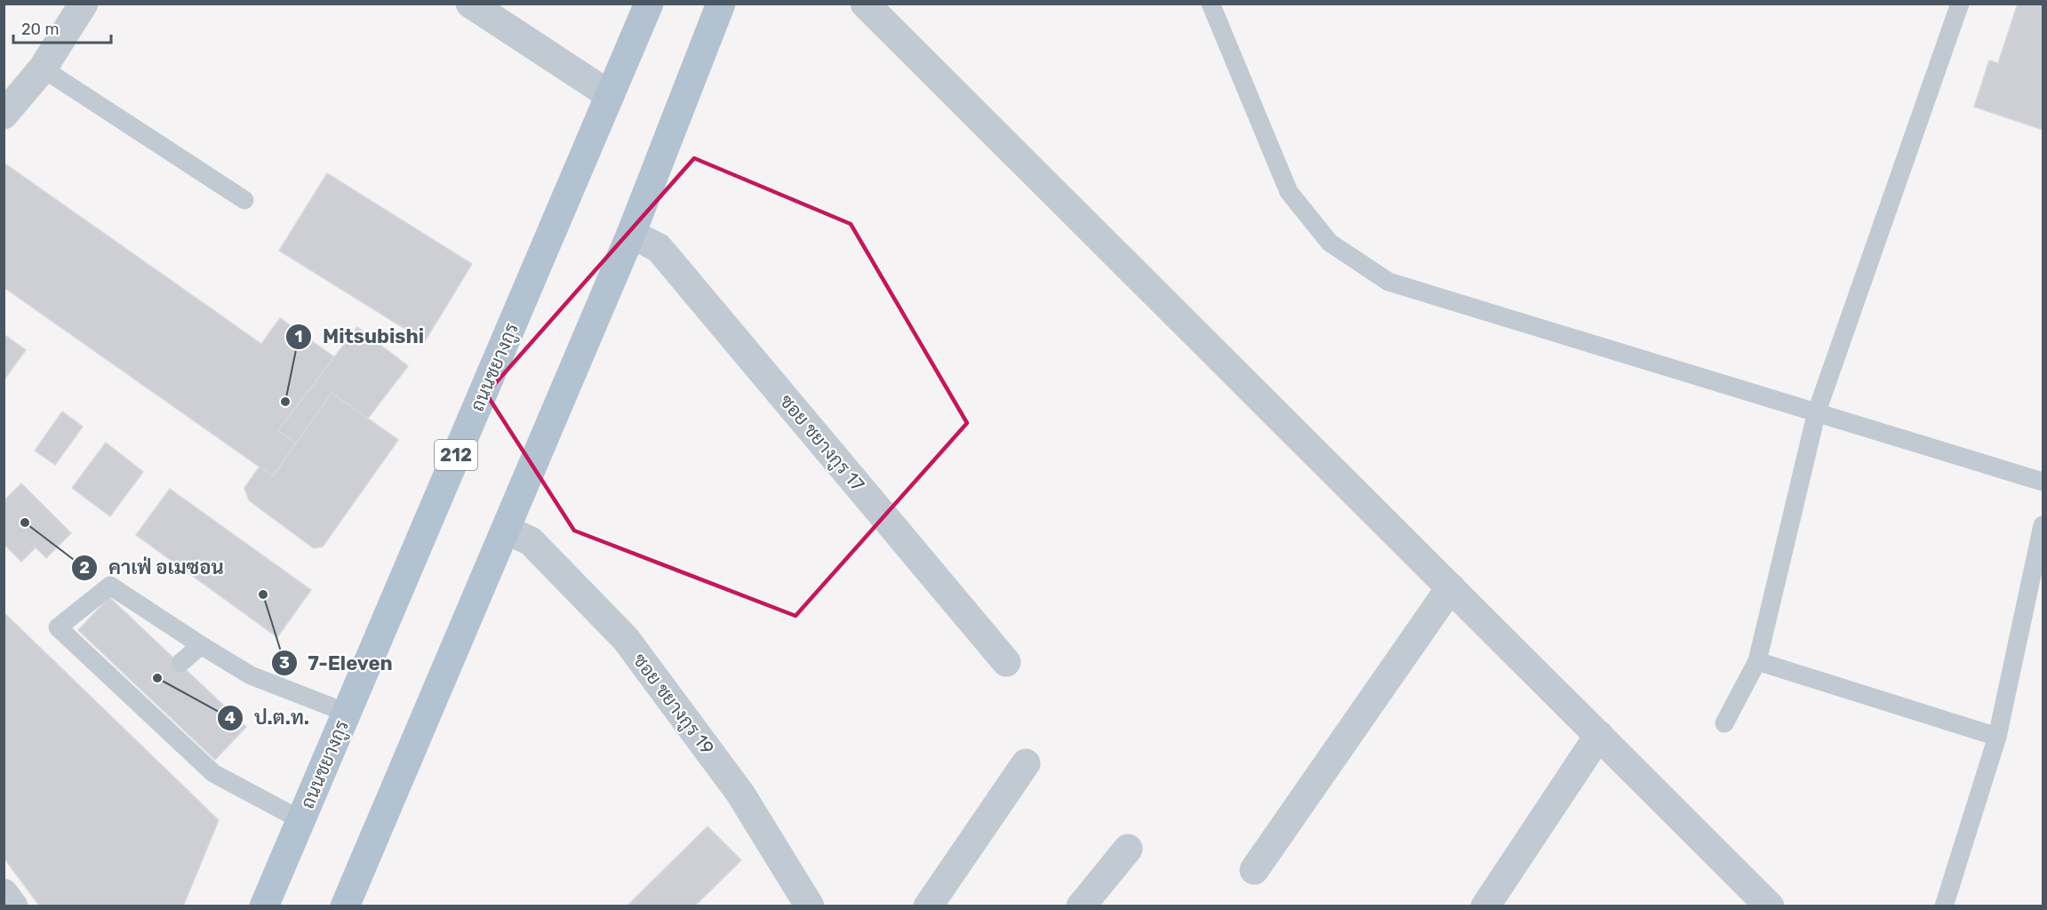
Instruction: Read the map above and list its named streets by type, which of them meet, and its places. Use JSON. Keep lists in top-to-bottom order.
{
  "streets": {
    "main road": ["ถนนชยางกูร", "212"],
    "street": ["ซอย ชยางกูร 17", "ซอย ชยางกูร 19"]
  },
  "places": [
    "Mitsubishi",
    "คาเฟ่ อเมซอน",
    "7-Eleven",
    "ป.ต.ท."
  ],
  "scale_bar": "20 m"
}
